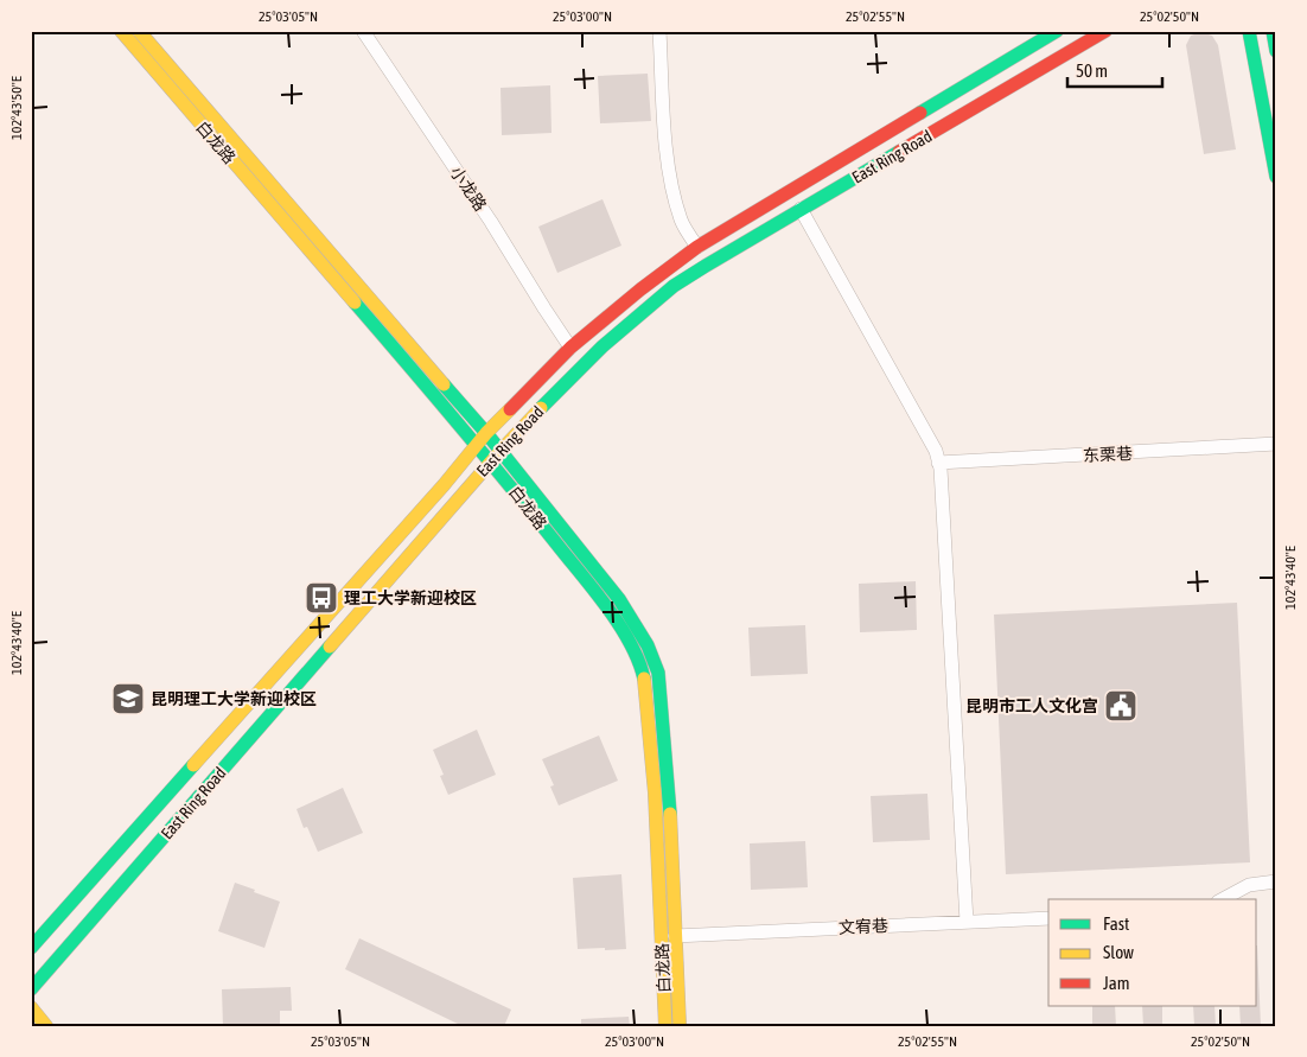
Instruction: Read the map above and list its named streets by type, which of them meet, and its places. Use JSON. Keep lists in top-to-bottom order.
{
  "streets": {
    "main road": ["白龙路", "East Ring Road"],
    "street": ["小龙路", "东栗巷", "文宥巷"]
  },
  "crossings": [
    ["白龙路", "East Ring Road"],
    ["白龙路", "文宥巷"],
    ["East Ring Road", "小龙路"]
  ],
  "places": {
    "bus stop": ["理工大学新迎校区"],
    "school or university": ["昆明理工大学新迎校区"],
    "public building": ["昆明市工人文化宫"]
  },
  "legend": ["Fast", "Slow", "Jam"],
  "scale_bar": "50 m",
  "coordinates": [
    "25°03'05\"N",
    "25°03'00\"N",
    "25°02'55\"N",
    "25°02'50\"N",
    "102°43'50\"E",
    "102°43'40\"E"
  ]
}
